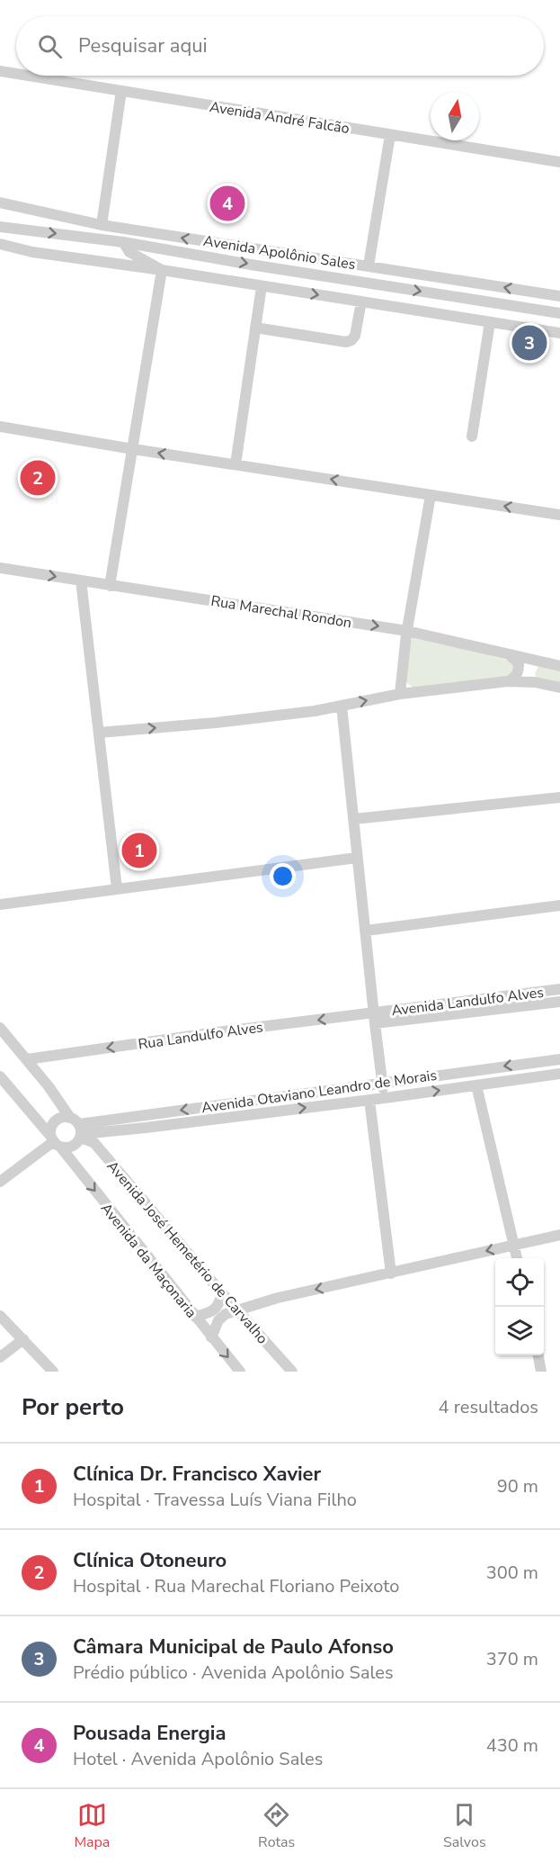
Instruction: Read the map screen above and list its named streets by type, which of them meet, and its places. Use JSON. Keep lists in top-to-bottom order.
{
  "streets": {
    "street": [
      "Avenida André Falcão",
      "Avenida Apolônio Sales",
      "Rua Marechal Rondon",
      "Avenida Landulfo Alves",
      "Rua Landulfo Alves",
      "Avenida Otaviano Leandro de Morais",
      "Avenida José Hemetério de Carvalho",
      "Avenida da Maçonaria"
    ]
  },
  "crossings": [
    ["Avenida Landulfo Alves", "Rua Landulfo Alves"],
    ["Rua Landulfo Alves", "Avenida José Hemetério de Carvalho"],
    ["Avenida Otaviano Leandro de Morais", "Avenida José Hemetério de Carvalho"],
    ["Avenida Otaviano Leandro de Morais", "Avenida da Maçonaria"],
    ["Avenida José Hemetério de Carvalho", "Avenida da Maçonaria"]
  ],
  "one_way": ["Rua Marechal Rondon", "Rua Landulfo Alves", "Avenida da Maçonaria"],
  "north": "top",
  "page": {
    "search": "Pesquisar aqui",
    "pins": [
      "4",
      "3",
      "2",
      "1"
    ],
    "heading": ["Por perto", "4 resultados"],
    "list": [
      {
        "mark": "1",
        "name": "Clínica Dr. Francisco Xavier",
        "note": "Hospital · Travessa Luís Viana Filho",
        "value": "90 m"
      },
      {
        "mark": "2",
        "name": "Clínica Otoneuro",
        "note": "Hospital · Rua Marechal Floriano Peixoto",
        "value": "300 m"
      },
      {
        "mark": "3",
        "name": "Câmara Municipal de Paulo Afonso",
        "note": "Prédio público · Avenida Apolônio Sales",
        "value": "370 m"
      },
      {
        "mark": "4",
        "name": "Pousada Energia",
        "note": "Hotel · Avenida Apolônio Sales",
        "value": "430 m"
      }
    ],
    "nav": ["Mapa", "Rotas", "Salvos"]
  }
}
